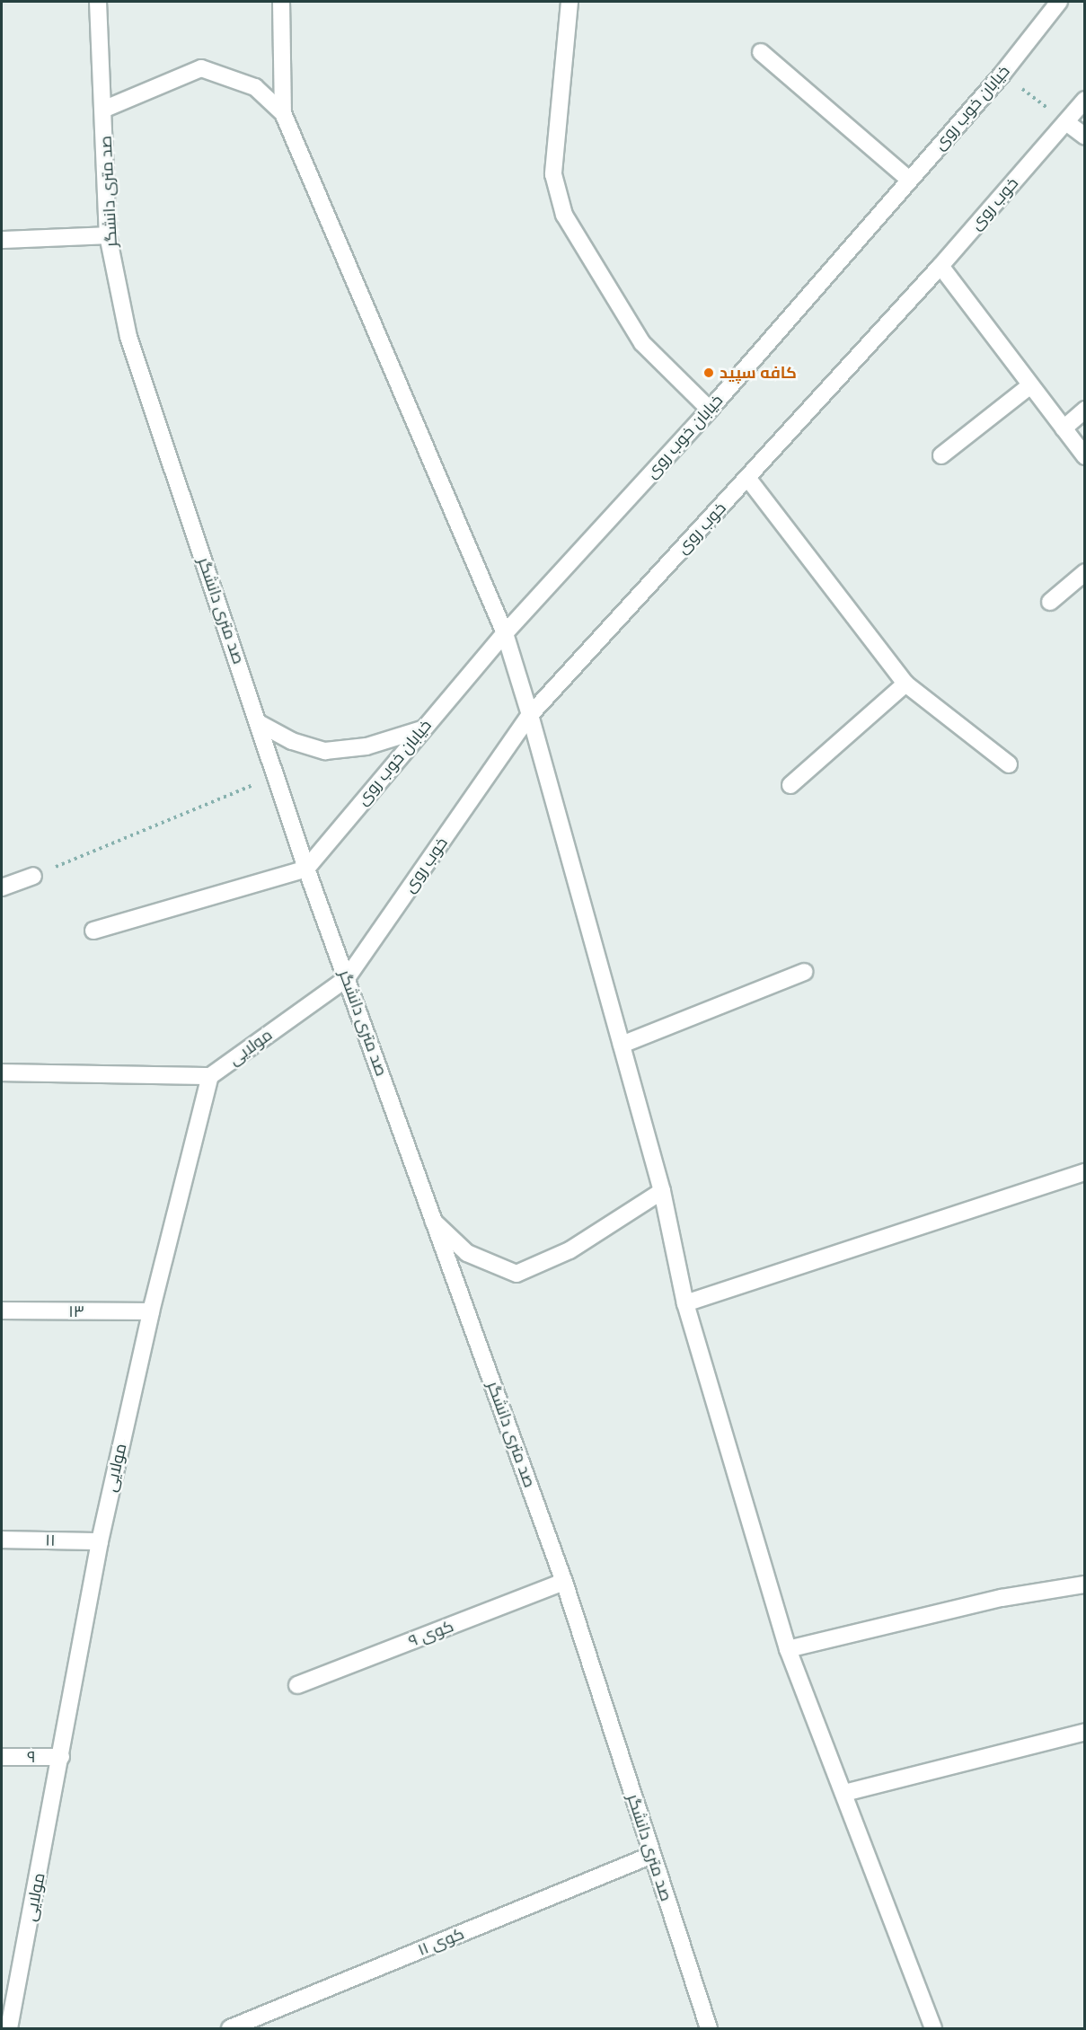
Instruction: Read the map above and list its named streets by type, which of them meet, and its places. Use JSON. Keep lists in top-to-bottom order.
{
  "streets": {
    "street": [
      "خیابان خوب روی",
      "صد متری دانشگر",
      "خوب روی",
      "مولایی",
      "۱۳",
      "۱۱",
      "کوی ۹",
      "۹",
      "کوی ۱۱"
    ]
  },
  "crossings": [
    ["خیابان خوب روی", "صد متری دانشگر"],
    ["صد متری دانشگر", "خوب روی"],
    ["صد متری دانشگر", "مولایی"],
    ["صد متری دانشگر", "کوی ۹"],
    ["صد متری دانشگر", "کوی ۱۱"],
    ["خوب روی", "مولایی"],
    ["مولایی", "۱۳"],
    ["مولایی", "۱۱"],
    ["مولایی", "۹"]
  ],
  "places": ["کافه سپید"]
}
